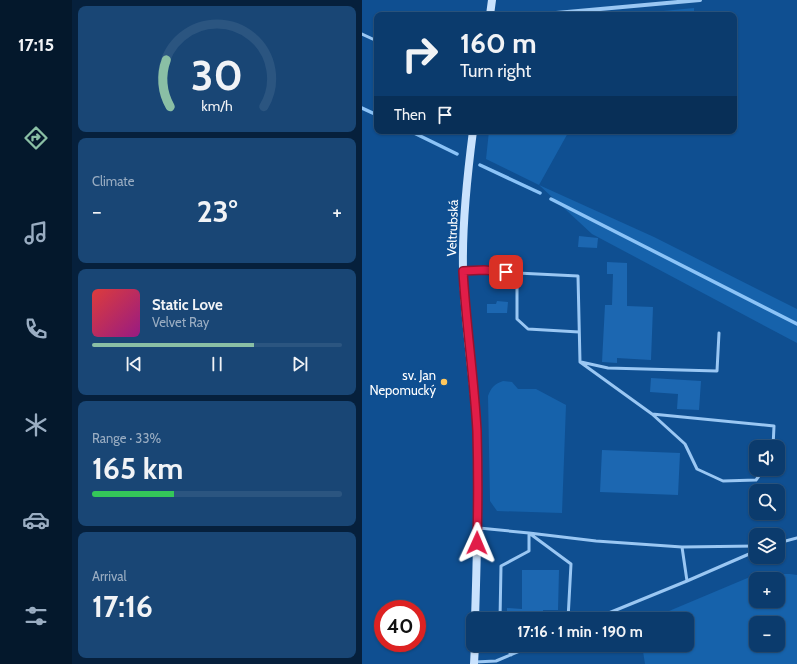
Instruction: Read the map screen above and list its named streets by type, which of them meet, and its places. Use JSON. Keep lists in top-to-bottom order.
{
  "streets": {
    "street": ["Veltrubská"]
  },
  "places": ["sv. Jan Nepomucký"],
  "page": {
    "tabs": "17:15",
    "turn": ["160 m", "Turn right"],
    "then": "Then",
    "tile": [
      "Climate",
      ["Range · 33%", "165 km"],
      ["Arrival", "17:16"]
    ],
    "heat": ["−", "23°", "+"],
    "song": ["Static Love", "Velvet Ray"],
    "map_buttons": ["+", "−"],
    "limit": "40",
    "trip": "17:16 · 1 min · 190 m",
    "gauge": ["30", "km/h"]
  }
}
